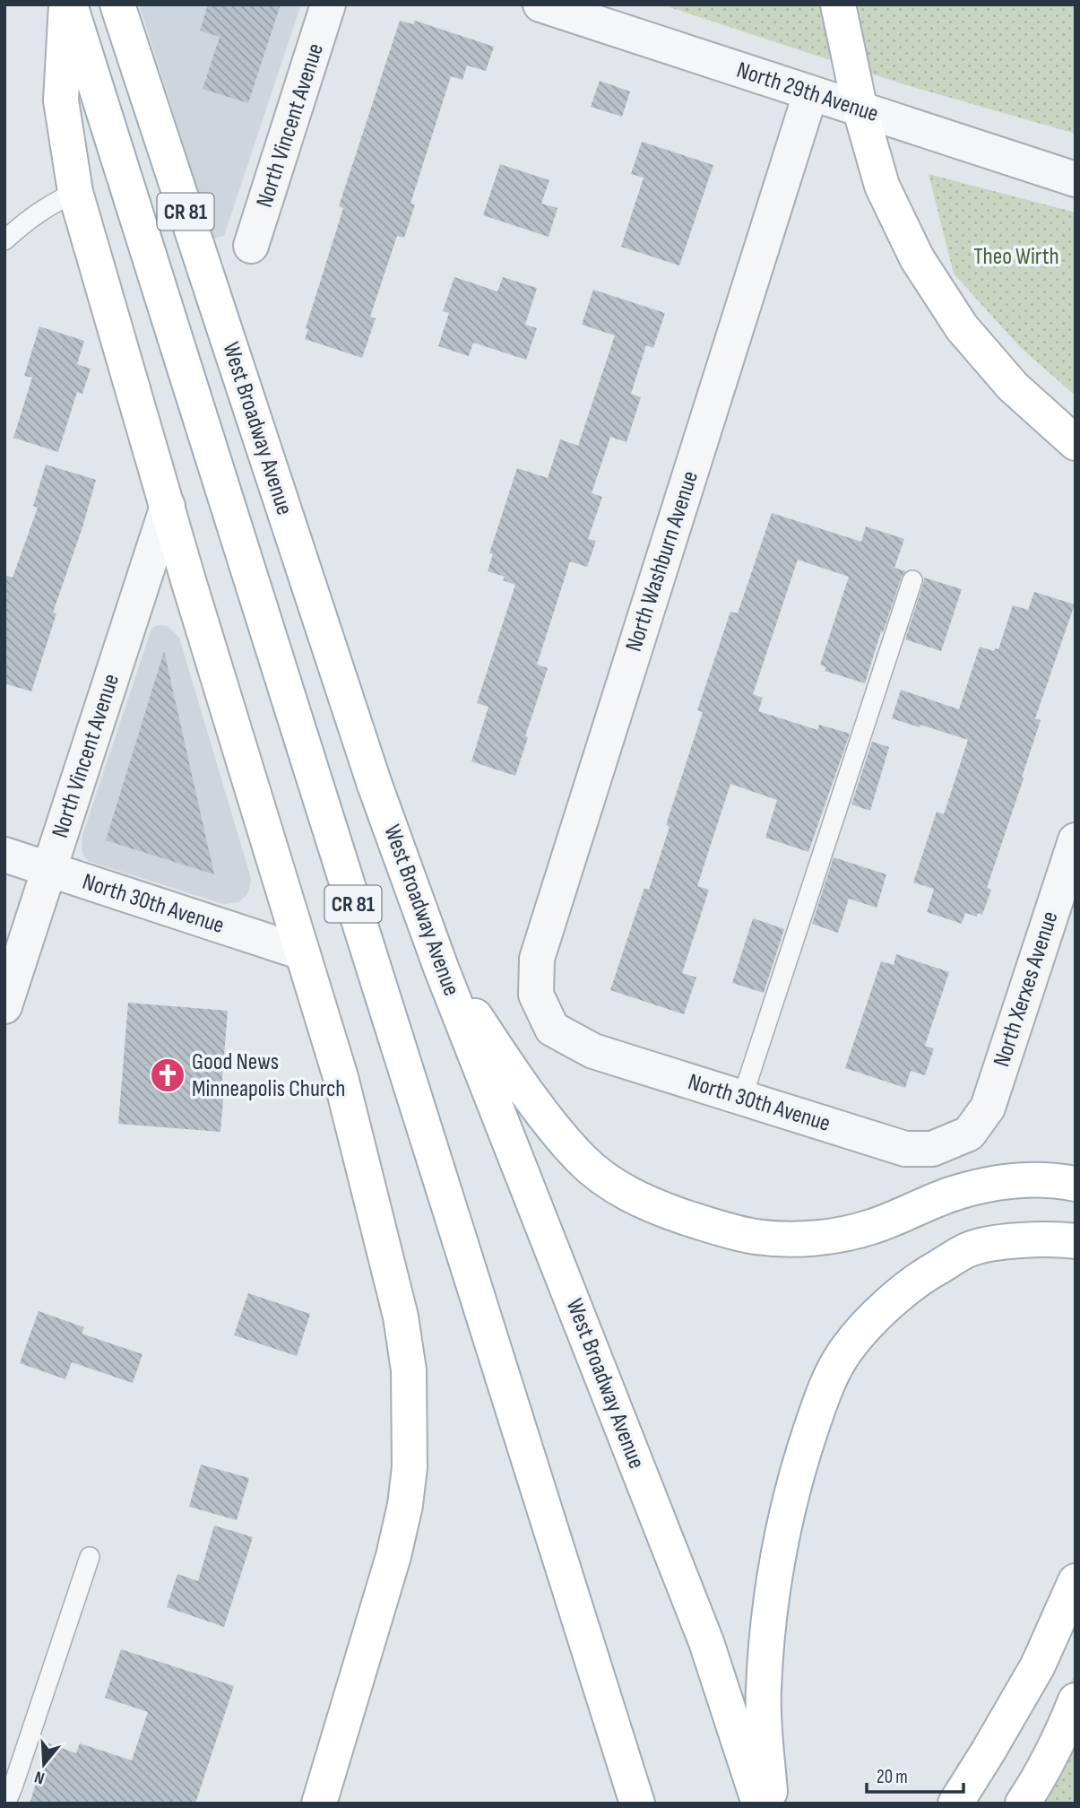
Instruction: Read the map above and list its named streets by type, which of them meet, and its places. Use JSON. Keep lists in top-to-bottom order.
{
  "streets": {
    "main road": ["CR 81", "West Broadway Avenue"],
    "street": [
      "North 29th Avenue",
      "North Vincent Avenue",
      "North Washburn Avenue",
      "North 30th Avenue",
      "North Xerxes Avenue"
    ]
  },
  "crossings": [
    ["North 29th Avenue", "North Washburn Avenue"],
    ["North Vincent Avenue", "North 30th Avenue"],
    ["North Washburn Avenue", "North 30th Avenue"],
    ["North 30th Avenue", "North Xerxes Avenue"]
  ],
  "parks": ["Theo Wirth"],
  "places": {
    "church": ["Good News Minneapolis Church"]
  },
  "scale_bar": "20 m",
  "north": "bottom"
}
